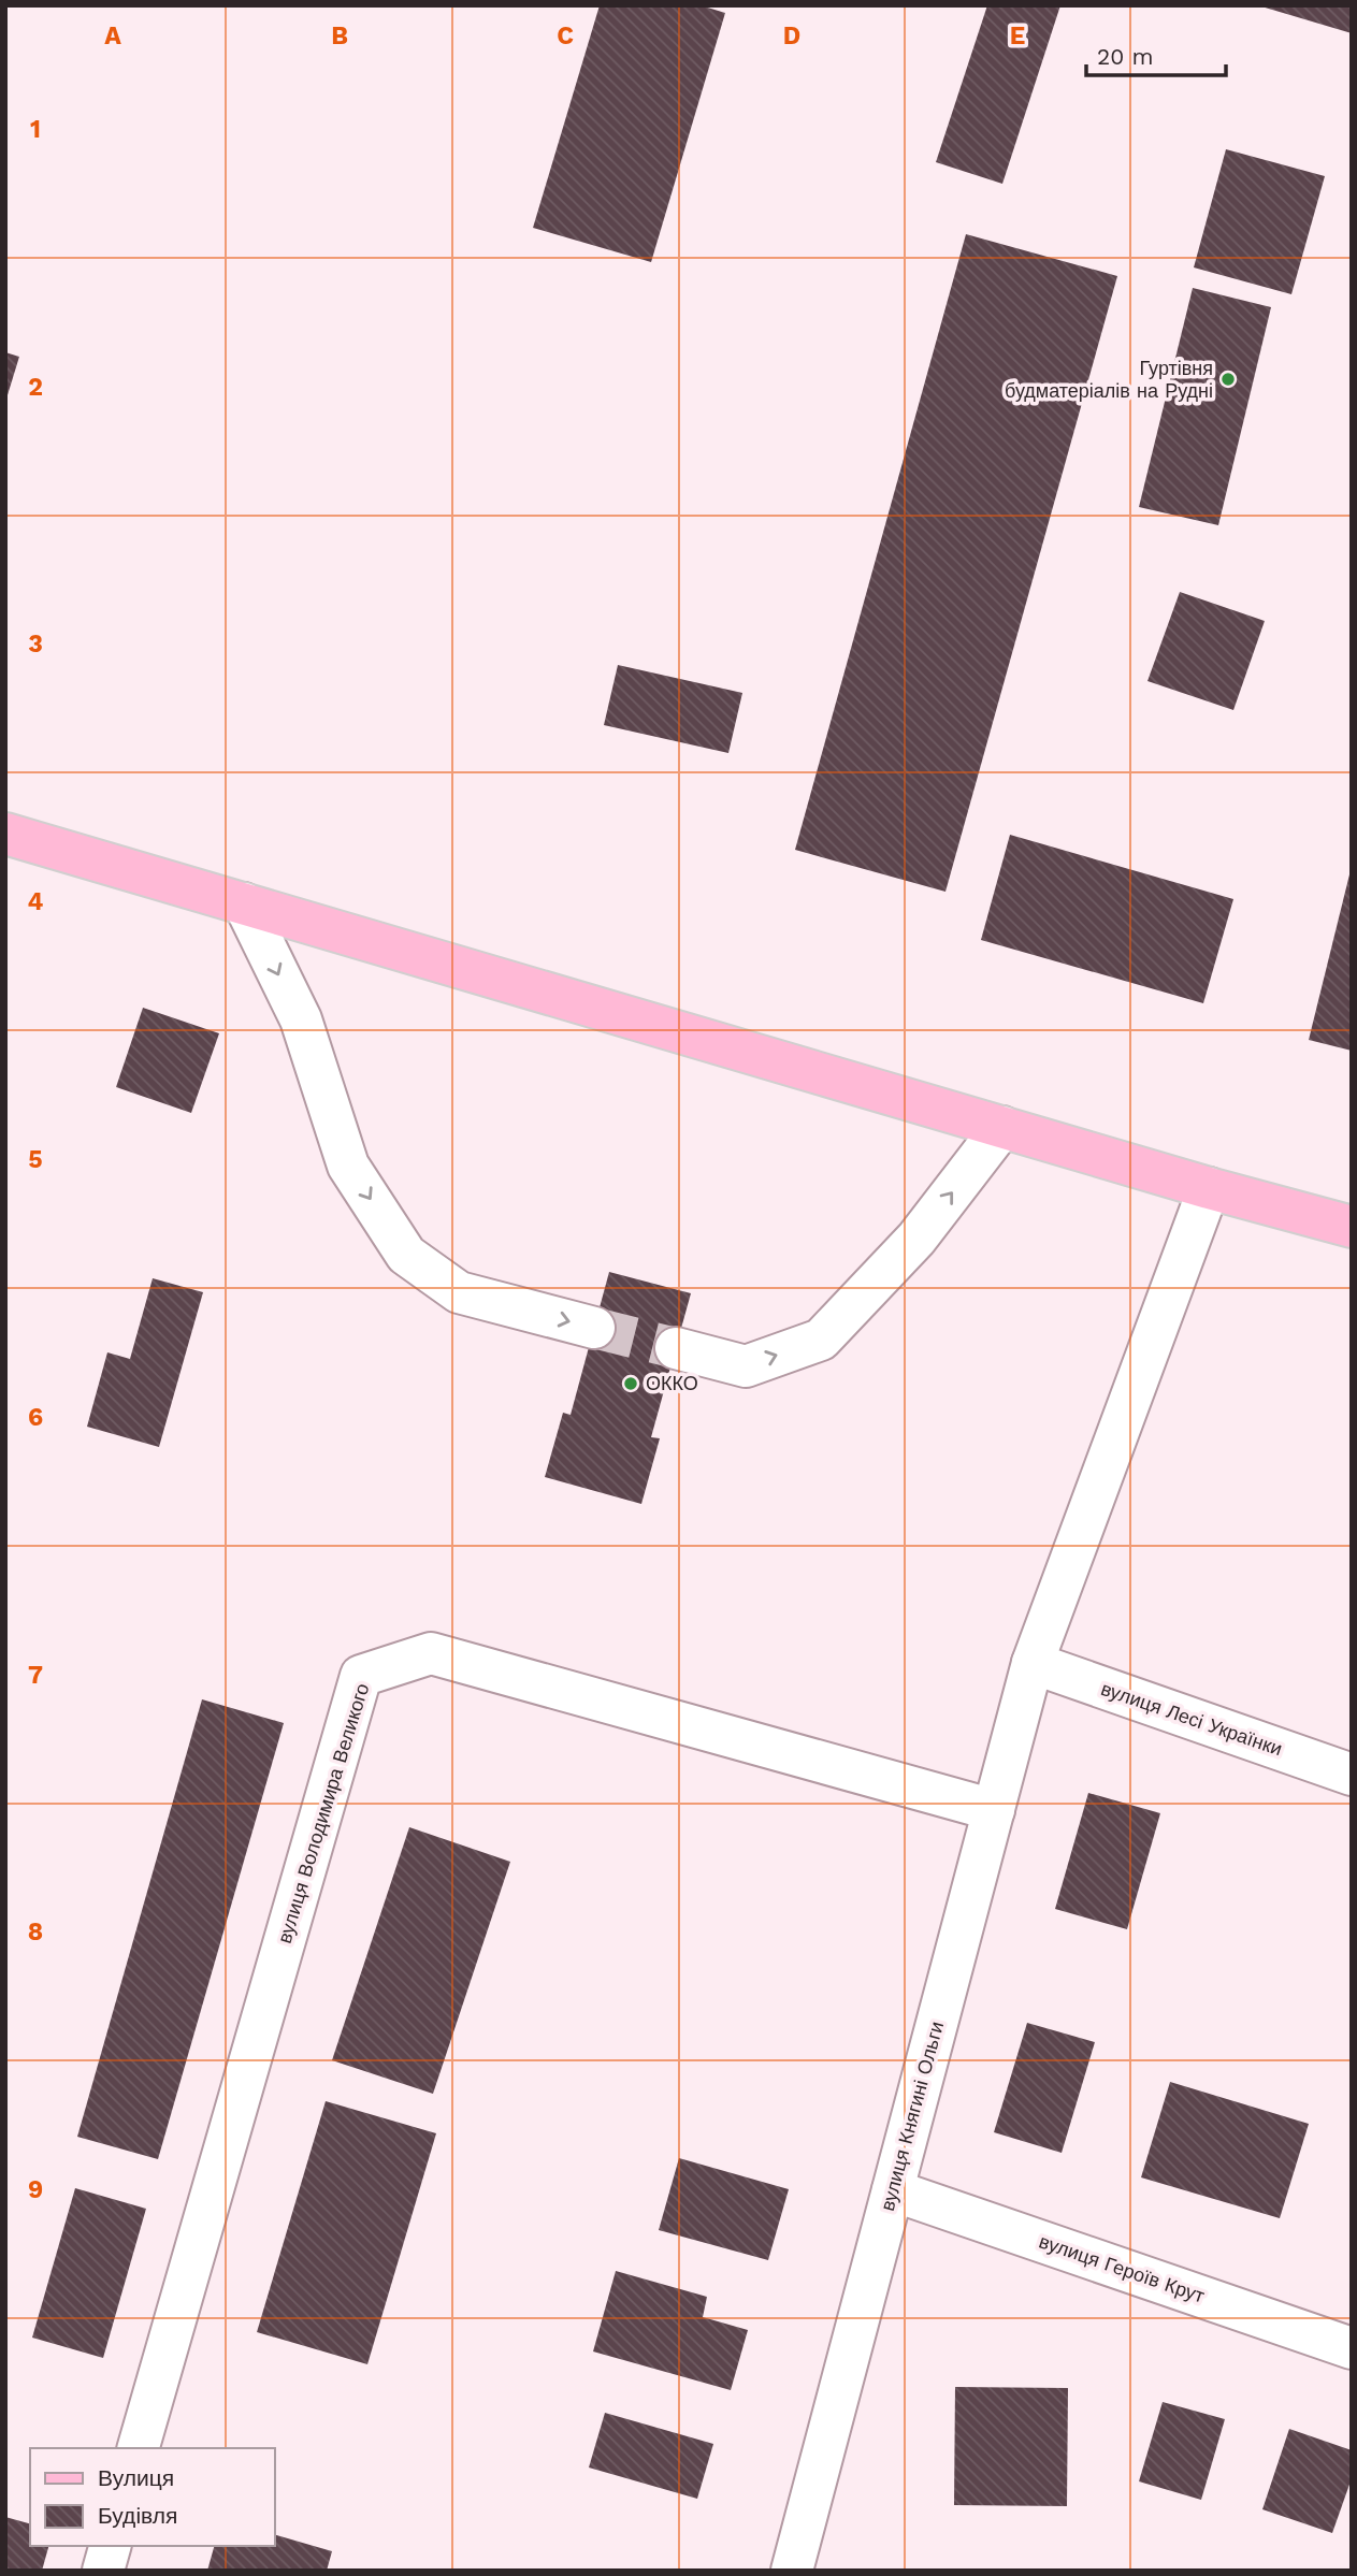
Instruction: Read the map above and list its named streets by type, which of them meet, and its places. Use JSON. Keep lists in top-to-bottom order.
{
  "streets": {
    "street": [
      "вулиця Лесі Українки",
      "вулиця Володимира Великого",
      "вулиця Княгині Ольги",
      "вулиця Героїв Крут"
    ]
  },
  "crossings": [
    ["вулиця Лесі Українки", "вулиця Княгині Ольги"],
    ["вулиця Володимира Великого", "вулиця Княгині Ольги"],
    ["вулиця Княгині Ольги", "вулиця Героїв Крут"]
  ],
  "places": ["Гуртівня будматеріалів на Рудні", "ОККО"],
  "legend": ["Вулиця", "Будівля"],
  "scale_bar": "20 m",
  "grid": {
    "columns": [
      "A",
      "B",
      "C",
      "D",
      "E"
    ],
    "rows": [
      "1",
      "2",
      "3",
      "4",
      "5",
      "6",
      "7",
      "8",
      "9"
    ]
  }
}
